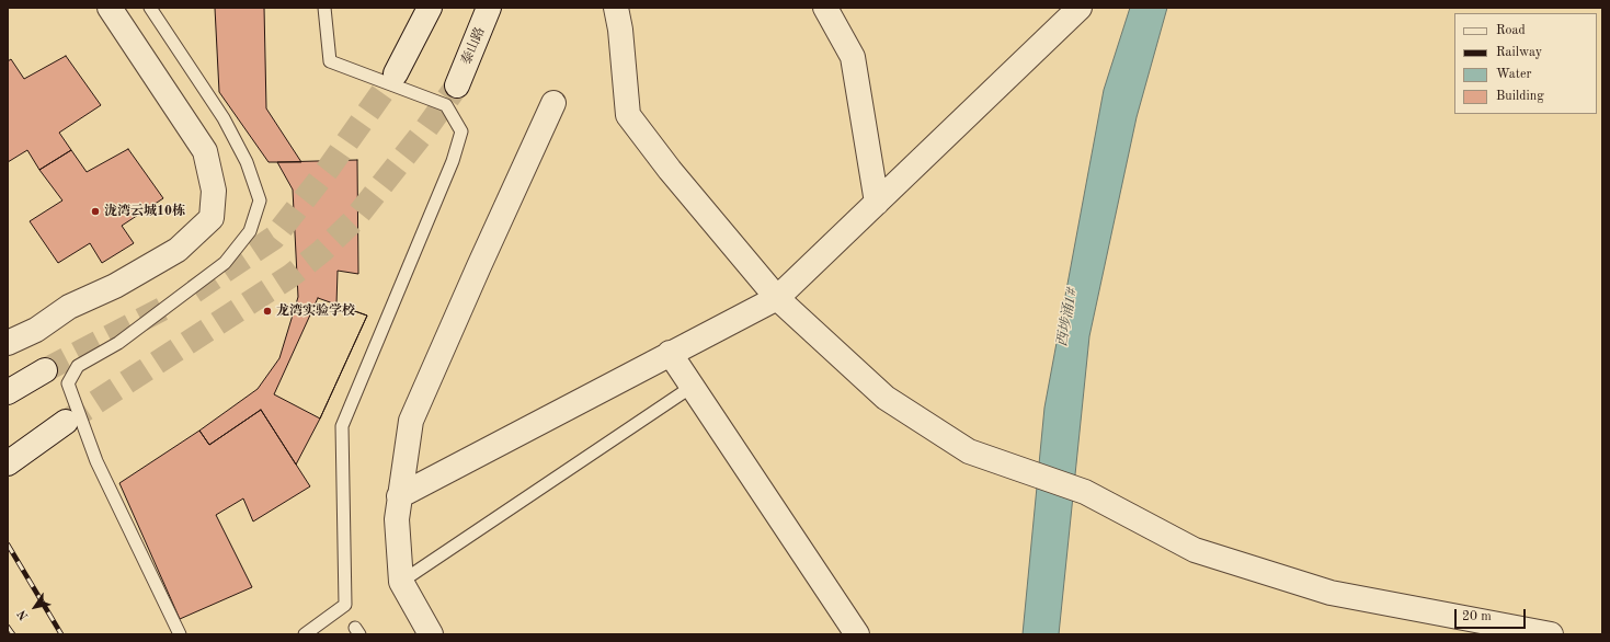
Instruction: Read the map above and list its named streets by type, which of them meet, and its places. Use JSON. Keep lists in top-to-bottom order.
{
  "streets": {
    "street": ["泰山路"]
  },
  "water": ["西埗涌1#"],
  "places": ["泷湾云城10栋", "龙湾实验学校"],
  "legend": [
    "Road",
    "Railway",
    "Water",
    "Building"
  ],
  "scale_bar": "20 m",
  "north": "bottom left"
}
